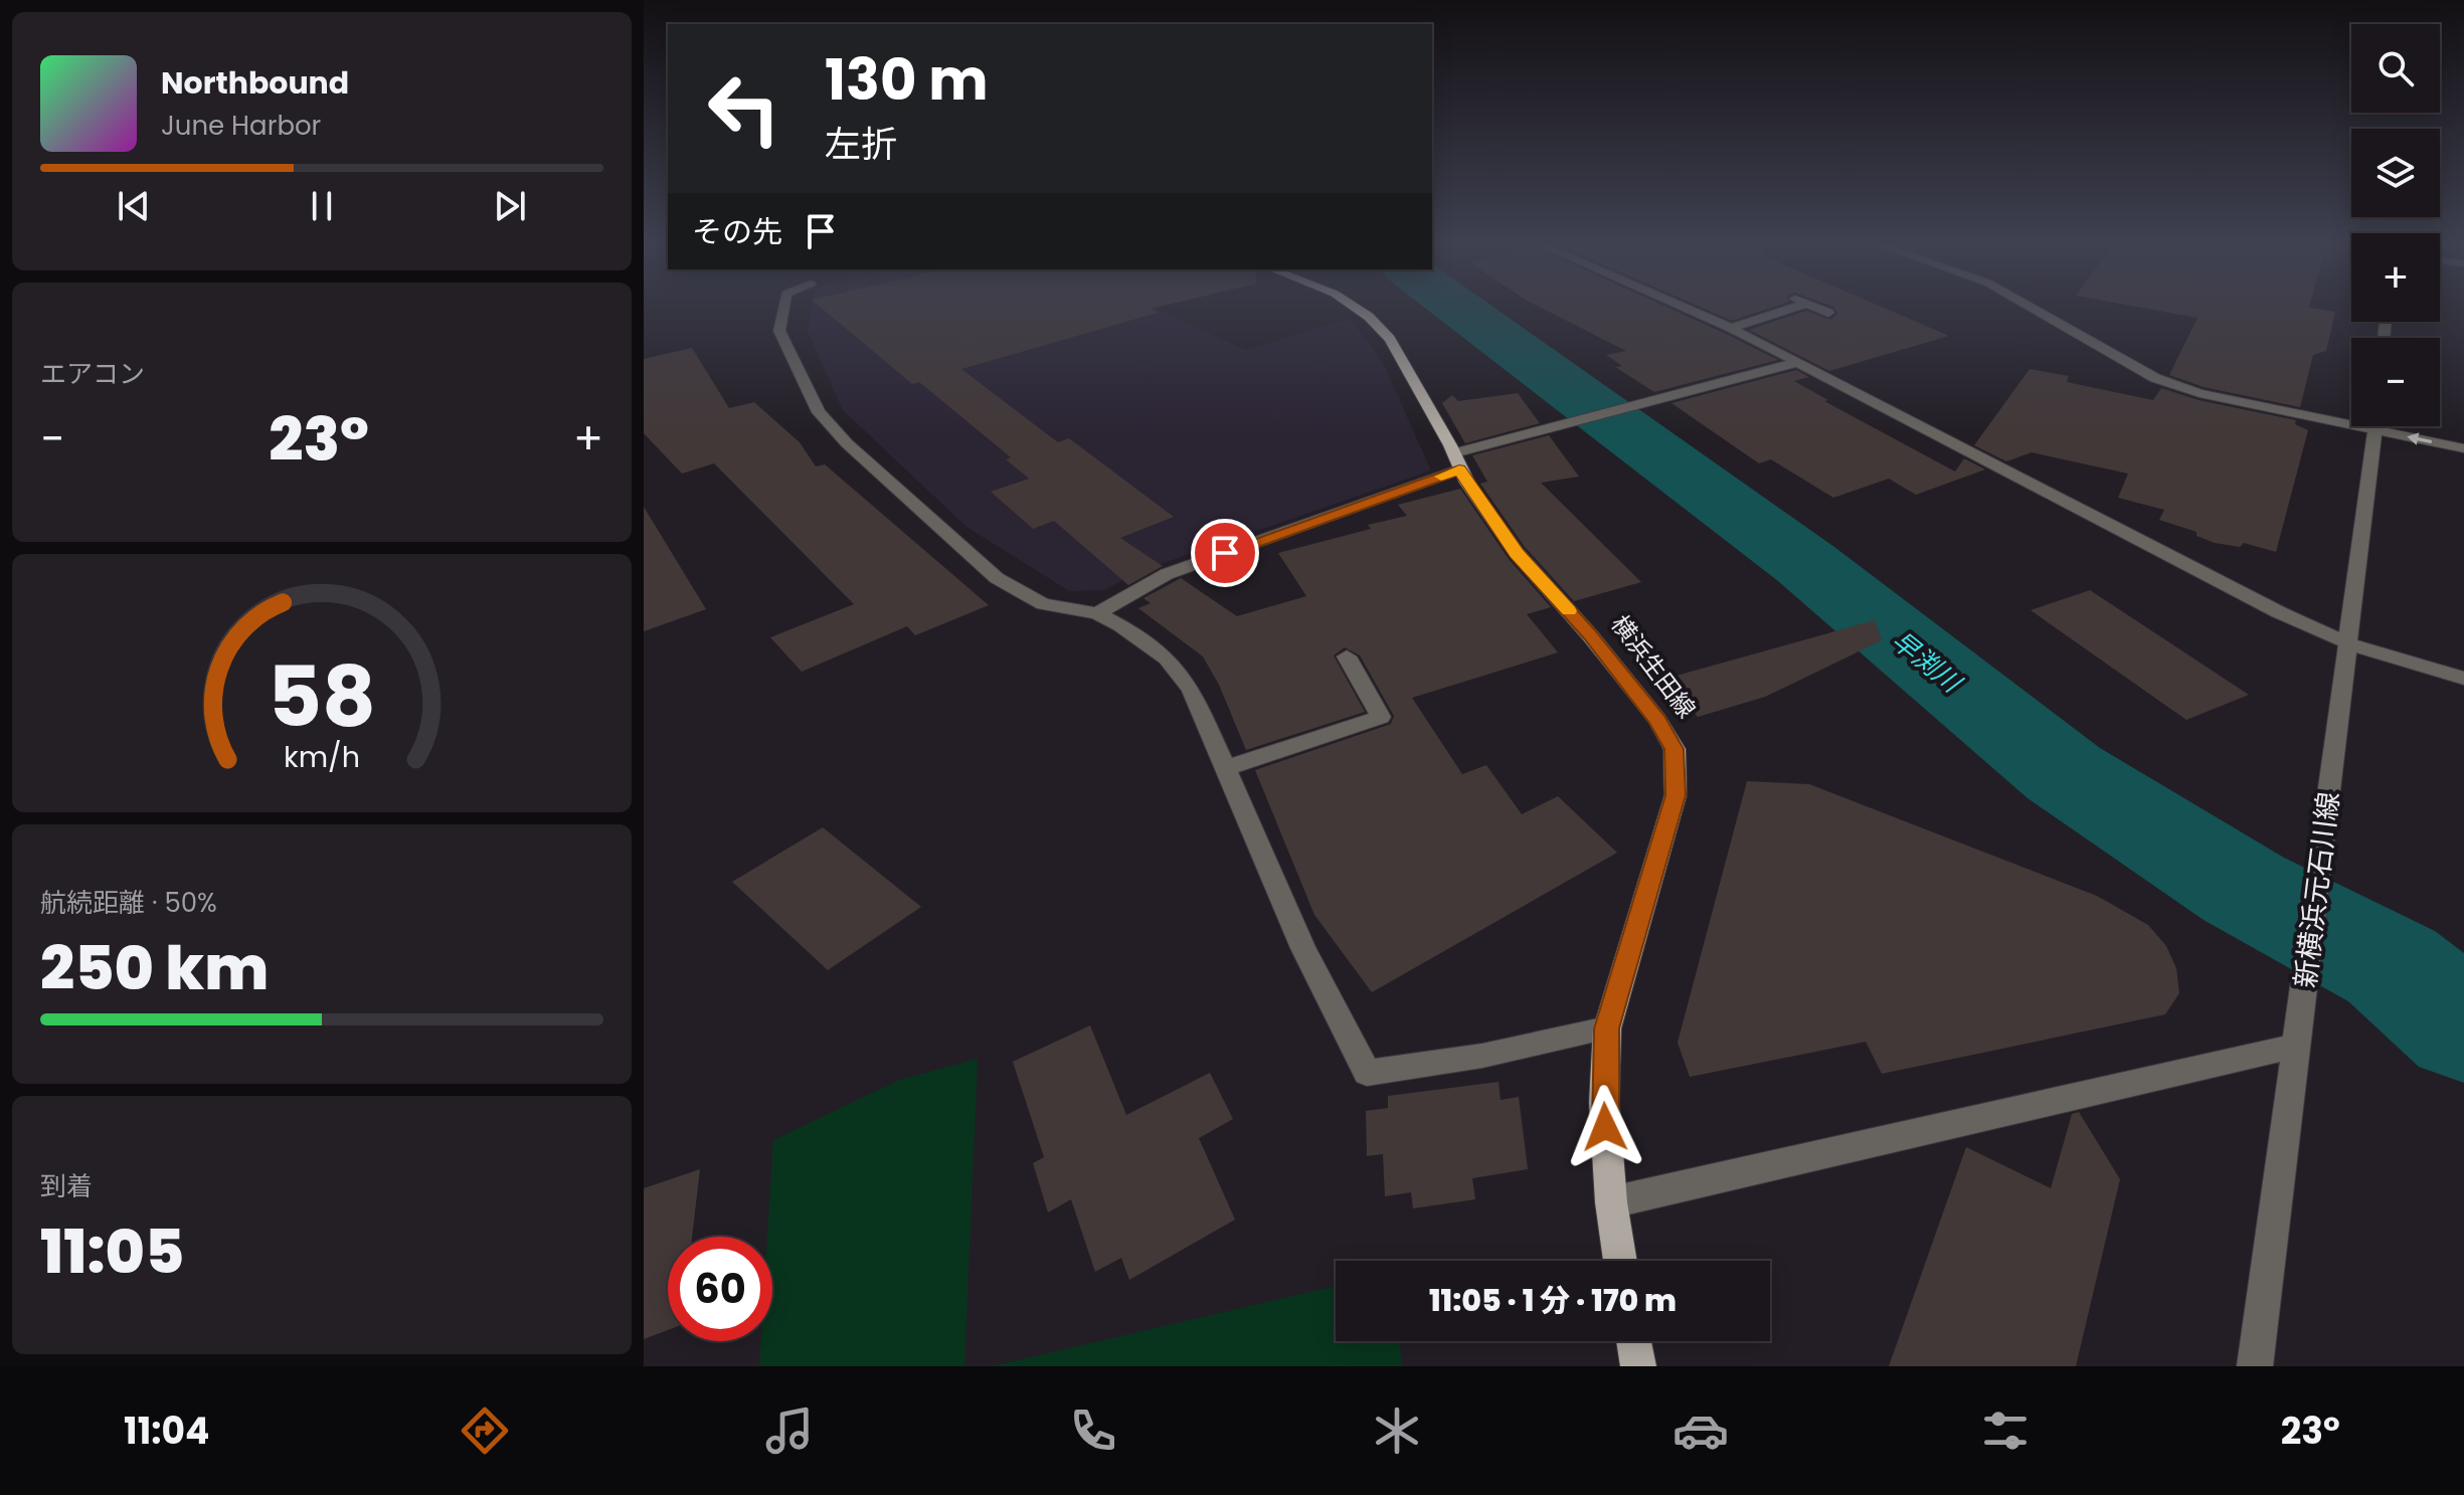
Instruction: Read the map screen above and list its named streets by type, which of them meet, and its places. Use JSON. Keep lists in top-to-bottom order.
{
  "streets": {
    "main road": ["横浜生田線"],
    "street": ["新横浜元石川線"]
  },
  "water": ["早渕川"],
  "page": {
    "map_buttons": ["+", "−"],
    "turn": ["130 m", "左折"],
    "song": ["Northbound", "June Harbor"],
    "then": "その先",
    "tile": [
      "エアコン",
      ["航続距離 · 50%", "250 km"],
      ["到着", "11:05"]
    ],
    "heat": ["−", "23°", "+"],
    "limit": "60",
    "trip": "11:05 · 1 分 · 170 m",
    "tabs": ["11:04", "23°"],
    "gauge": ["58", "km/h"]
  }
}
